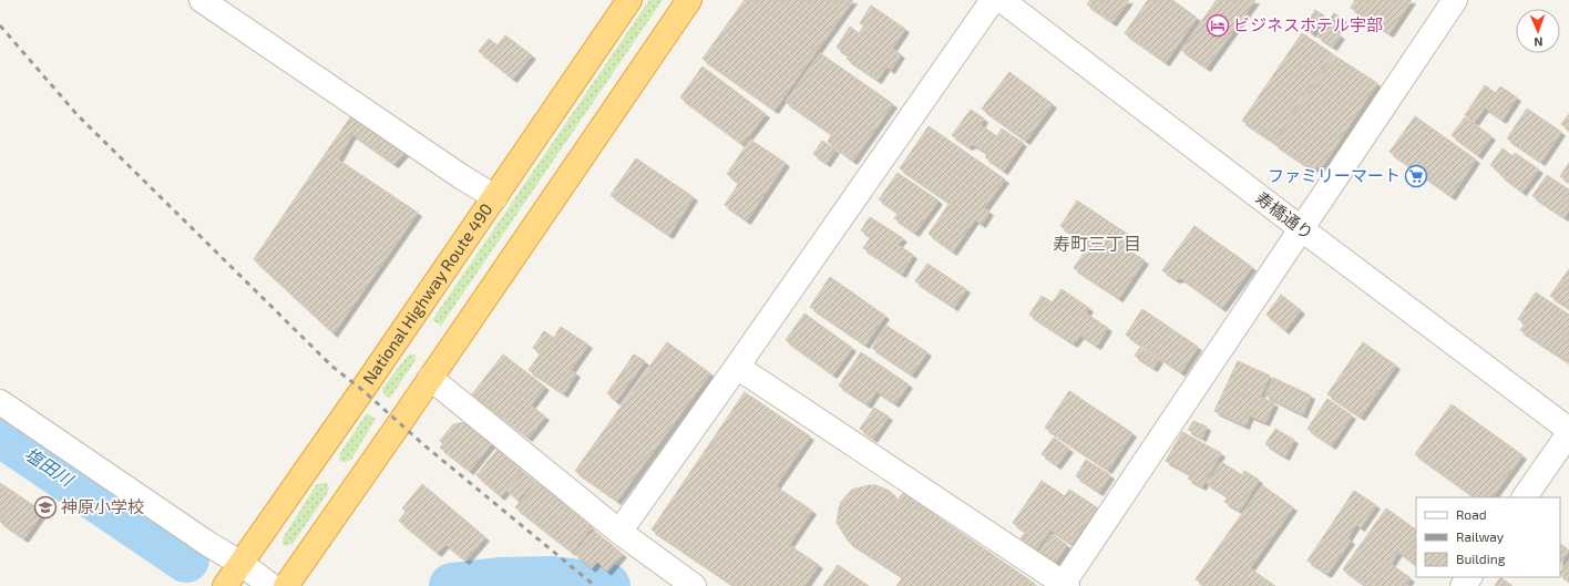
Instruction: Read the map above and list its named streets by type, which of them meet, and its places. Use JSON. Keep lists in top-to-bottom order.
{
  "streets": {
    "highway": ["National Highway Route 490"],
    "street": ["寿橋通り"]
  },
  "districts": ["寿町三丁目"],
  "water": ["塩田川"],
  "places": {
    "hotel": ["ビジネスホテル宇部"],
    "supermarket": ["ファミリーマート"],
    "school or university": ["神原小学校"]
  },
  "legend": ["Road", "Railway", "Building"],
  "north": "bottom"
}
